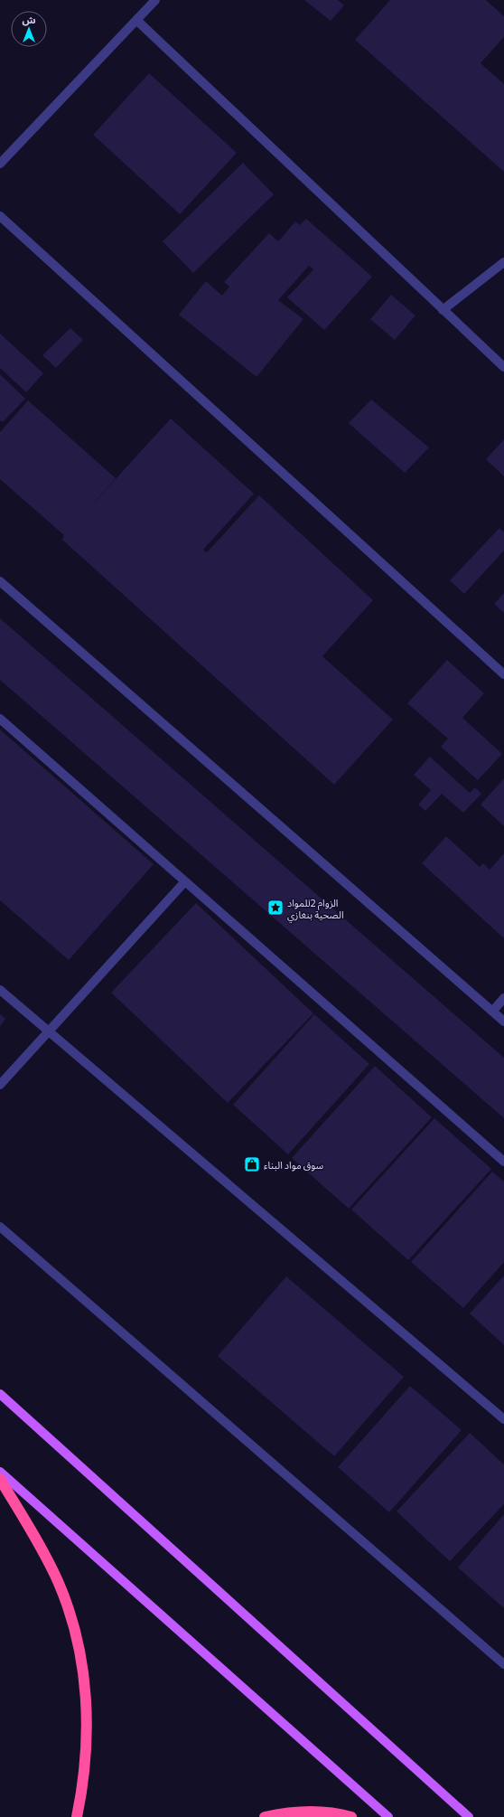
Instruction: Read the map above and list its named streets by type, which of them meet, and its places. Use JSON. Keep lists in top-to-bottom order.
{
  "places": {
    "place": ["الزوام 2للمواد الصحية بنغازي"],
    "shop": ["سوق مواد البناء"]
  },
  "north": "top"
}
